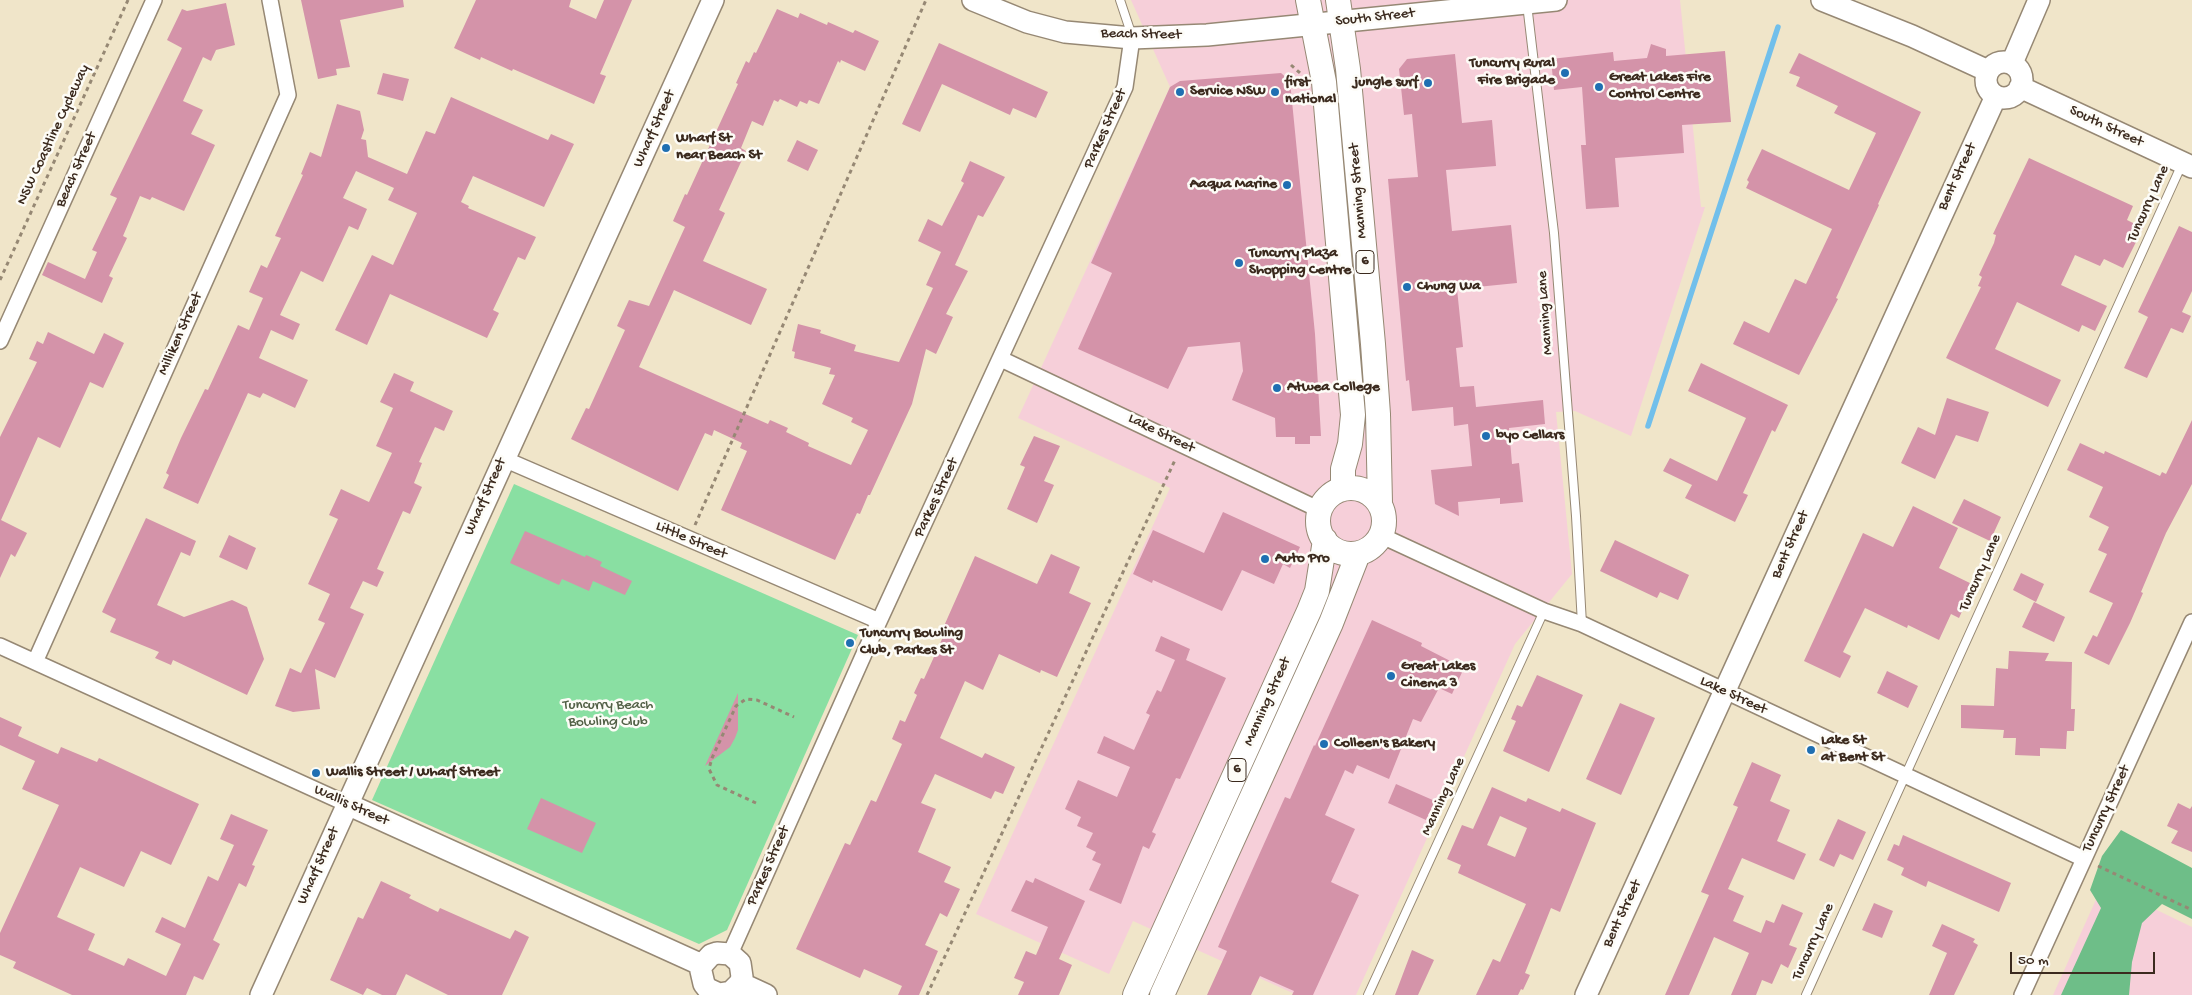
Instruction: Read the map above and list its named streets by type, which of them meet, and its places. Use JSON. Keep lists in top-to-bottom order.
{
  "streets": {
    "main road": ["Manning Street", "6"],
    "street": [
      "South Street",
      "Beach Street",
      "Wharf Street",
      "Parkes Street",
      "Bent Street",
      "Milliken Street",
      "Lake Street",
      "Little Street",
      "Wallis Street",
      "Tuncurry Street"
    ],
    "lane": ["Tuncurry Lane", "Manning Lane"],
    "path": ["NSW Coastline Cycleway"]
  },
  "crossings": [
    ["South Street", "Beach Street"],
    ["South Street", "Bent Street"],
    ["South Street", "Manning Street"],
    ["South Street", "Tuncurry Lane"],
    ["South Street", "Manning Lane"],
    ["Beach Street", "Parkes Street"],
    ["Beach Street", "Manning Street"],
    ["Wharf Street", "Little Street"],
    ["Wharf Street", "Wallis Street"],
    ["Parkes Street", "Lake Street"],
    ["Parkes Street", "Little Street"],
    ["Parkes Street", "Wallis Street"],
    ["Bent Street", "Lake Street"],
    ["Manning Street", "6"],
    ["Manning Street", "Lake Street"],
    ["Tuncurry Lane", "Lake Street"],
    ["6", "Lake Street"],
    ["Manning Lane", "Lake Street"],
    ["Milliken Street", "Wallis Street"],
    ["Lake Street", "Tuncurry Street"]
  ],
  "parks": ["Tuncurry Beach Bowling Club"],
  "places": [
    "Tuncurry Rural Fire Brigade",
    "jungle surf",
    "Great Lakes Fire Control Centre",
    "Service NSW",
    "first national",
    "Wharf St near Beach St",
    "Aaqua Marine",
    "Tuncurry Plaza Shopping Centre",
    "Chung Wa",
    "Atwea College",
    "byo Cellars",
    "Auto Pro",
    "Tuncurry Bowling Club, Parkes St",
    "Great Lakes Cinema 3",
    "Colleen's Bakery",
    "Lake St at Bent St",
    "Wallis Street / Wharf Street"
  ],
  "scale_bar": "50 m"
}
